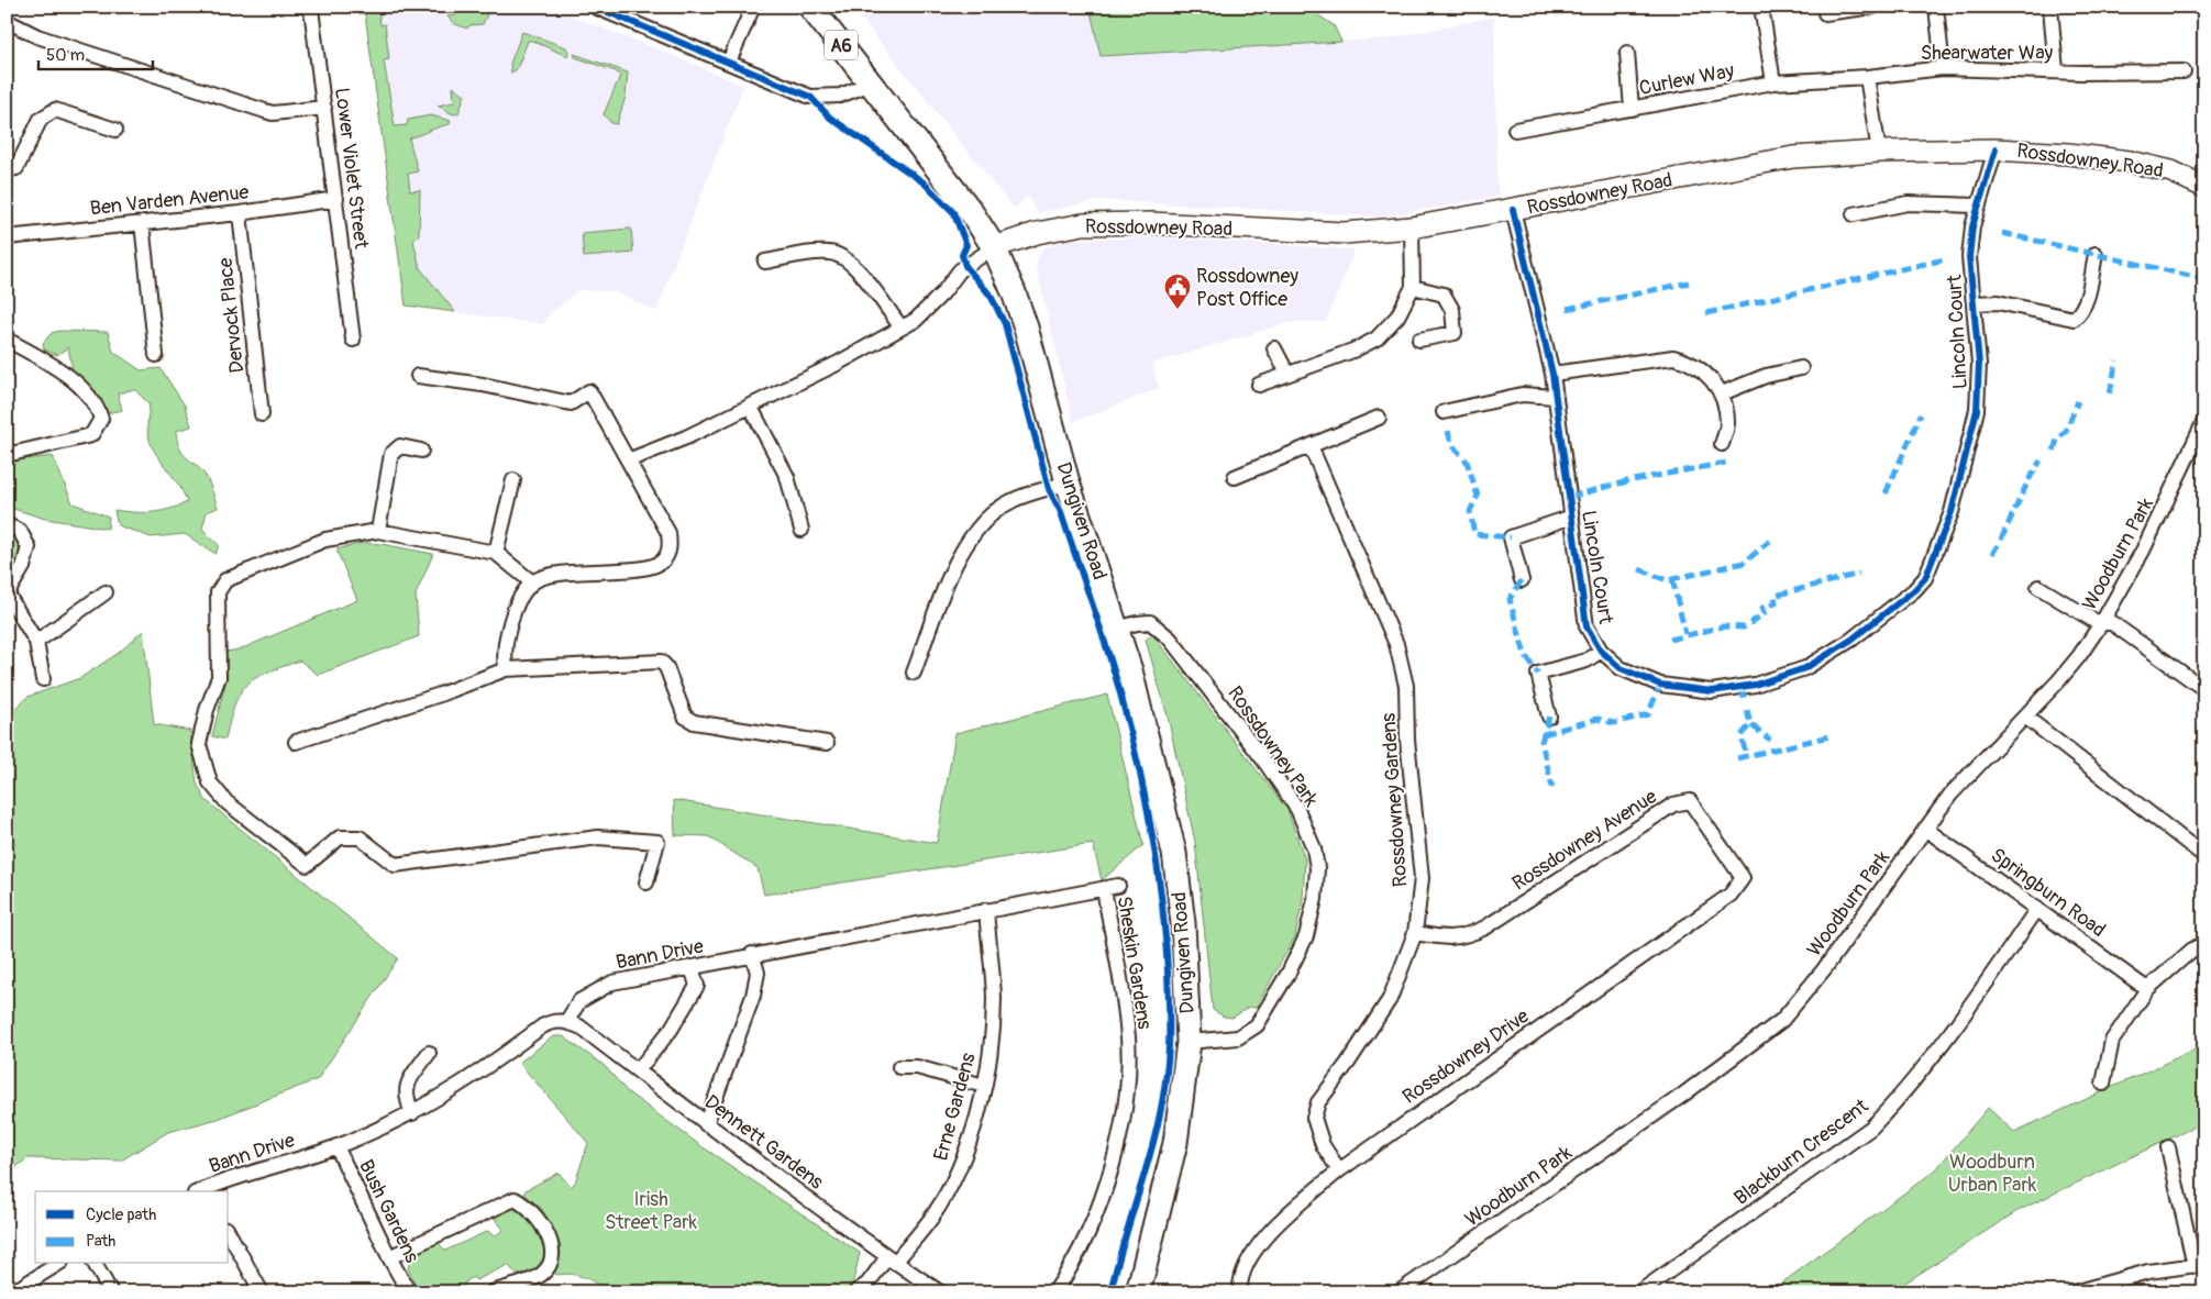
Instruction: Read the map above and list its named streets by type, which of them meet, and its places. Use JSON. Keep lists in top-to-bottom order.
{
  "streets": {
    "highway": ["A6", "Dungiven Road"],
    "main road": ["Rossdowney Road"],
    "street": [
      "Shearwater Way",
      "Curlew Way",
      "Lower Violet Street",
      "Ben Varden Avenue",
      "Dervock Place",
      "Lincoln Court",
      "Woodburn Park",
      "Rossdowney Park",
      "Rossdowney Gardens",
      "Rossdowney Avenue",
      "Springburn Road",
      "Bann Drive",
      "Sheskin Gardens",
      "Rossdowney Drive",
      "Erne Gardens",
      "Dennett Gardens",
      "Blackburn Crescent",
      "Bush Gardens"
    ]
  },
  "crossings": [
    ["A6", "Dungiven Road"],
    ["Shearwater Way", "Curlew Way"],
    ["Rossdowney Road", "Lincoln Court"],
    ["Rossdowney Road", "Dungiven Road"],
    ["Lower Violet Street", "Ben Varden Avenue"],
    ["Ben Varden Avenue", "Dervock Place"],
    ["Dungiven Road", "Rossdowney Park"],
    ["Woodburn Park", "Springburn Road"],
    ["Rossdowney Gardens", "Rossdowney Avenue"],
    ["Rossdowney Gardens", "Rossdowney Drive"],
    ["Rossdowney Avenue", "Rossdowney Drive"],
    ["Springburn Road", "Blackburn Crescent"],
    ["Bann Drive", "Sheskin Gardens"],
    ["Bann Drive", "Erne Gardens"],
    ["Bann Drive", "Dennett Gardens"],
    ["Bann Drive", "Bush Gardens"],
    ["Erne Gardens", "Dennett Gardens"]
  ],
  "parks": ["Woodburn Urban Park", "Irish Street Park"],
  "places": {
    "public building": ["Rossdowney Post Office"]
  },
  "legend": ["Cycle path", "Path"],
  "scale_bar": "50 m"
}
